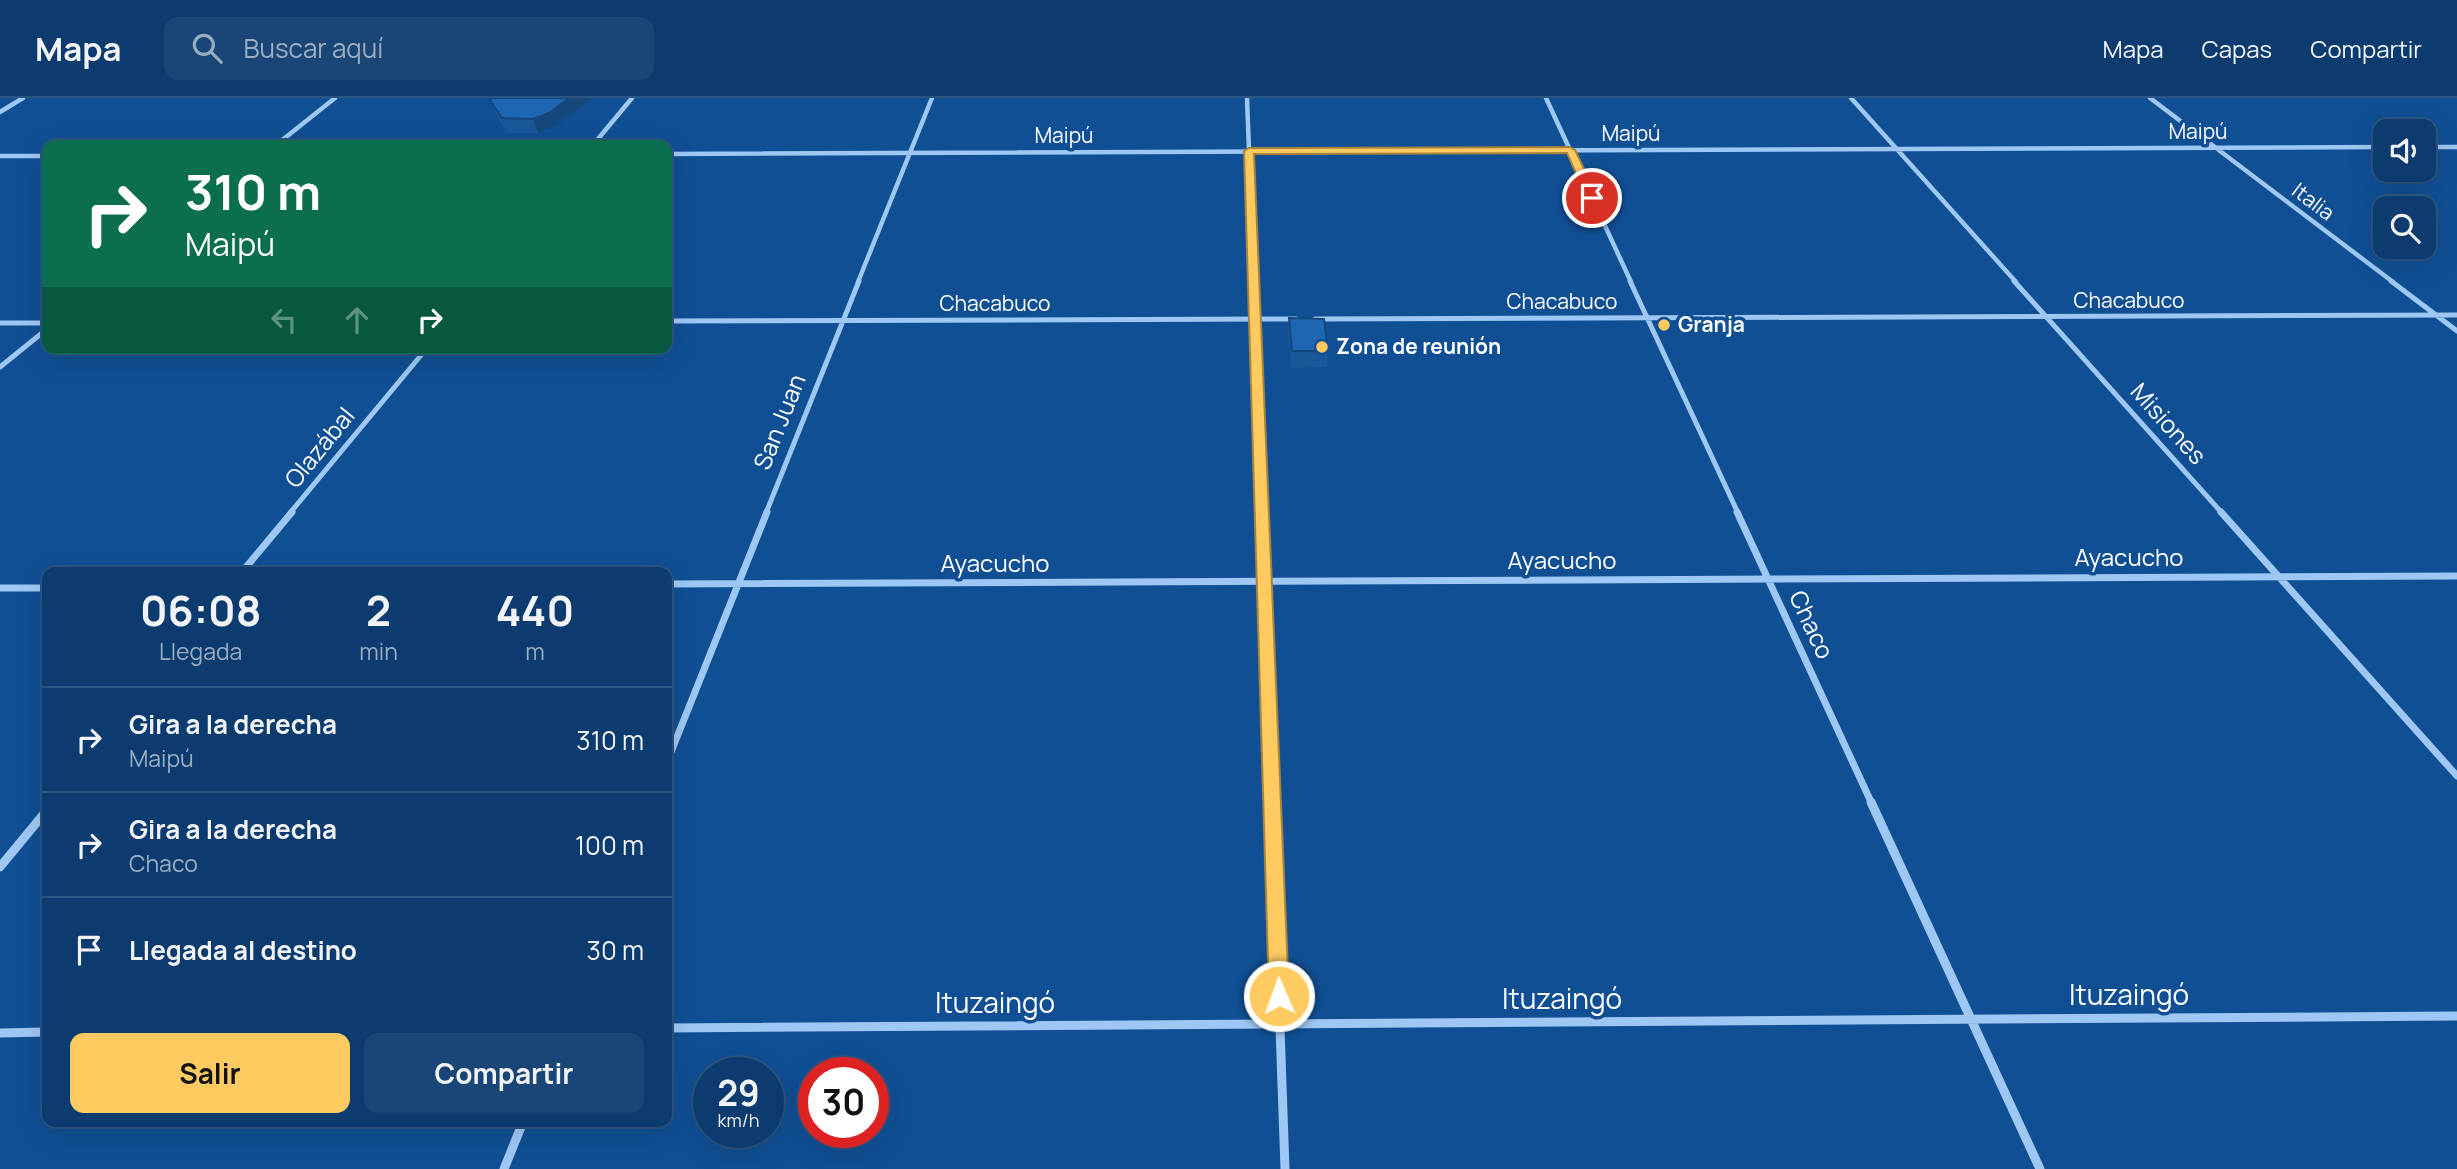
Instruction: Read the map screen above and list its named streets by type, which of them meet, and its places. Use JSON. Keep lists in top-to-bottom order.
{
  "streets": {
    "street": [
      "Maipú",
      "Italia",
      "Chacabuco",
      "San Juan",
      "Misiones",
      "Olazábal",
      "Ayacucho",
      "Chaco",
      "Ituzaingó"
    ]
  },
  "crossings": [
    ["Maipú", "Italia"],
    ["Maipú", "San Juan"],
    ["Maipú", "Misiones"],
    ["Maipú", "Chaco"],
    ["Italia", "Chacabuco"],
    ["Chacabuco", "San Juan"],
    ["Chacabuco", "Misiones"],
    ["Chacabuco", "Chaco"],
    ["San Juan", "Ayacucho"],
    ["Misiones", "Ayacucho"],
    ["Ayacucho", "Chaco"],
    ["Chaco", "Ituzaingó"]
  ],
  "places": ["Granja", "Zona de reunión"],
  "page": {
    "header": "Mapa",
    "search": "Buscar aquí",
    "nav": ["Mapa", "Capas", "Compartir"],
    "turn": ["310 m", "Maipú"],
    "eta": [
      "06:08",
      "Llegada",
      "2",
      "min",
      "440",
      "m"
    ],
    "list": [
      {
        "name": "Gira a la derecha",
        "note": "Maipú",
        "value": "310 m"
      },
      {
        "name": "Gira a la derecha",
        "note": "Chaco",
        "value": "100 m"
      },
      {
        "name": "Llegada al destino",
        "value": "30 m"
      }
    ],
    "buttons": ["Salir", "Compartir"],
    "speed": "29 km/h",
    "limit": "30"
  }
}
